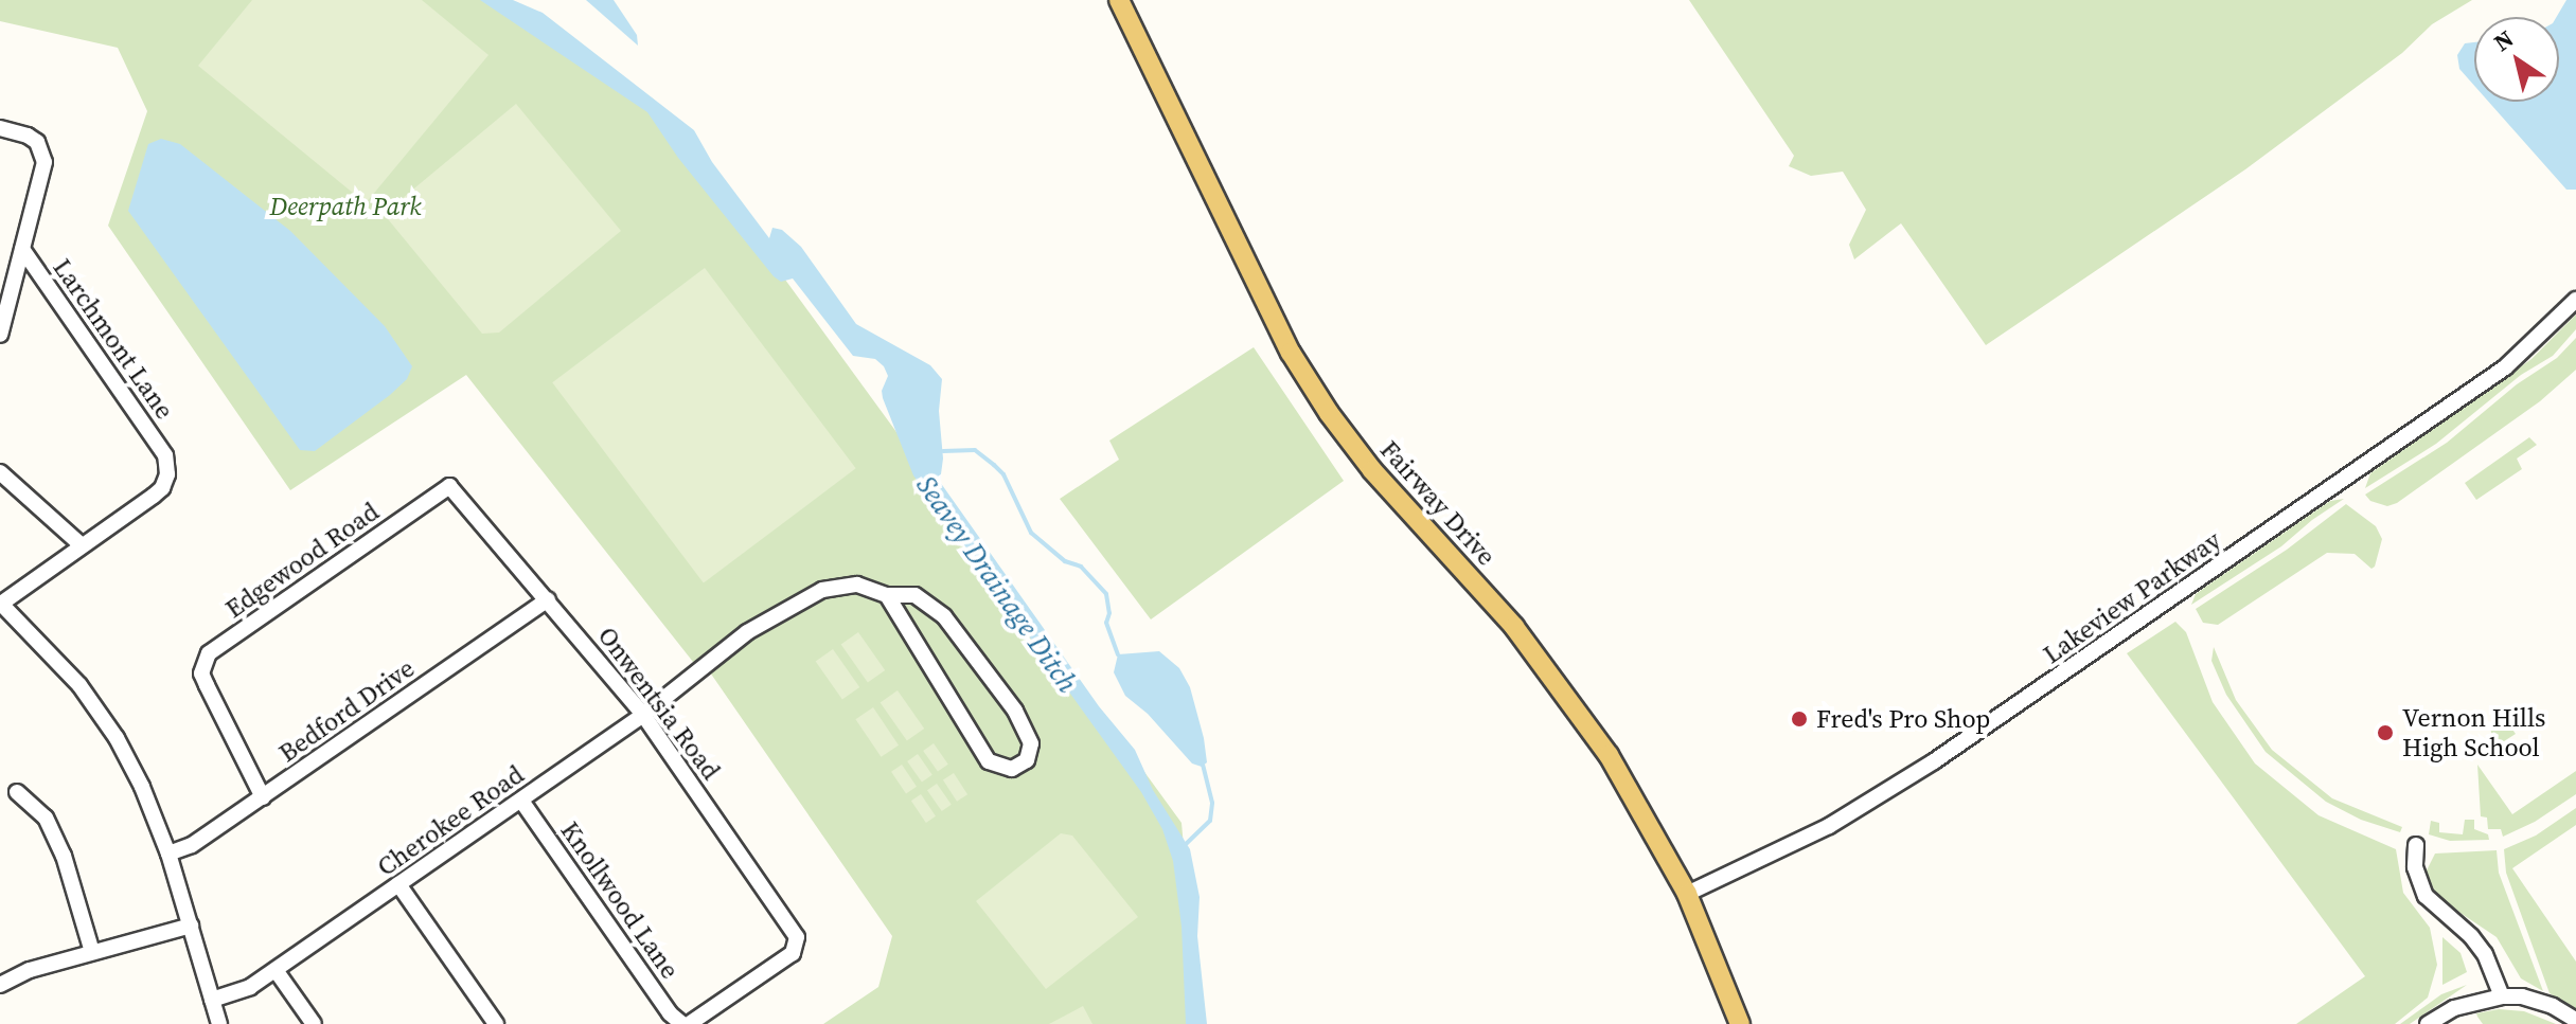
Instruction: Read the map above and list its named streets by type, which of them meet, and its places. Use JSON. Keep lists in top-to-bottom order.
{
  "streets": {
    "main road": ["Fairway Drive"],
    "street": [
      "Larchmont Lane",
      "Edgewood Road",
      "Lakeview Parkway",
      "Onwentsia Road",
      "Bedford Drive",
      "Cherokee Road",
      "Knollwood Lane"
    ]
  },
  "crossings": [
    ["Fairway Drive", "Lakeview Parkway"],
    ["Edgewood Road", "Onwentsia Road"],
    ["Edgewood Road", "Bedford Drive"],
    ["Onwentsia Road", "Bedford Drive"],
    ["Onwentsia Road", "Cherokee Road"],
    ["Onwentsia Road", "Knollwood Lane"],
    ["Cherokee Road", "Knollwood Lane"]
  ],
  "water": ["Seavey Drainage Ditch"],
  "parks": ["Deerpath Park"],
  "places": ["Fred's Pro Shop", "Vernon Hills High School"],
  "north": "top left"
}
